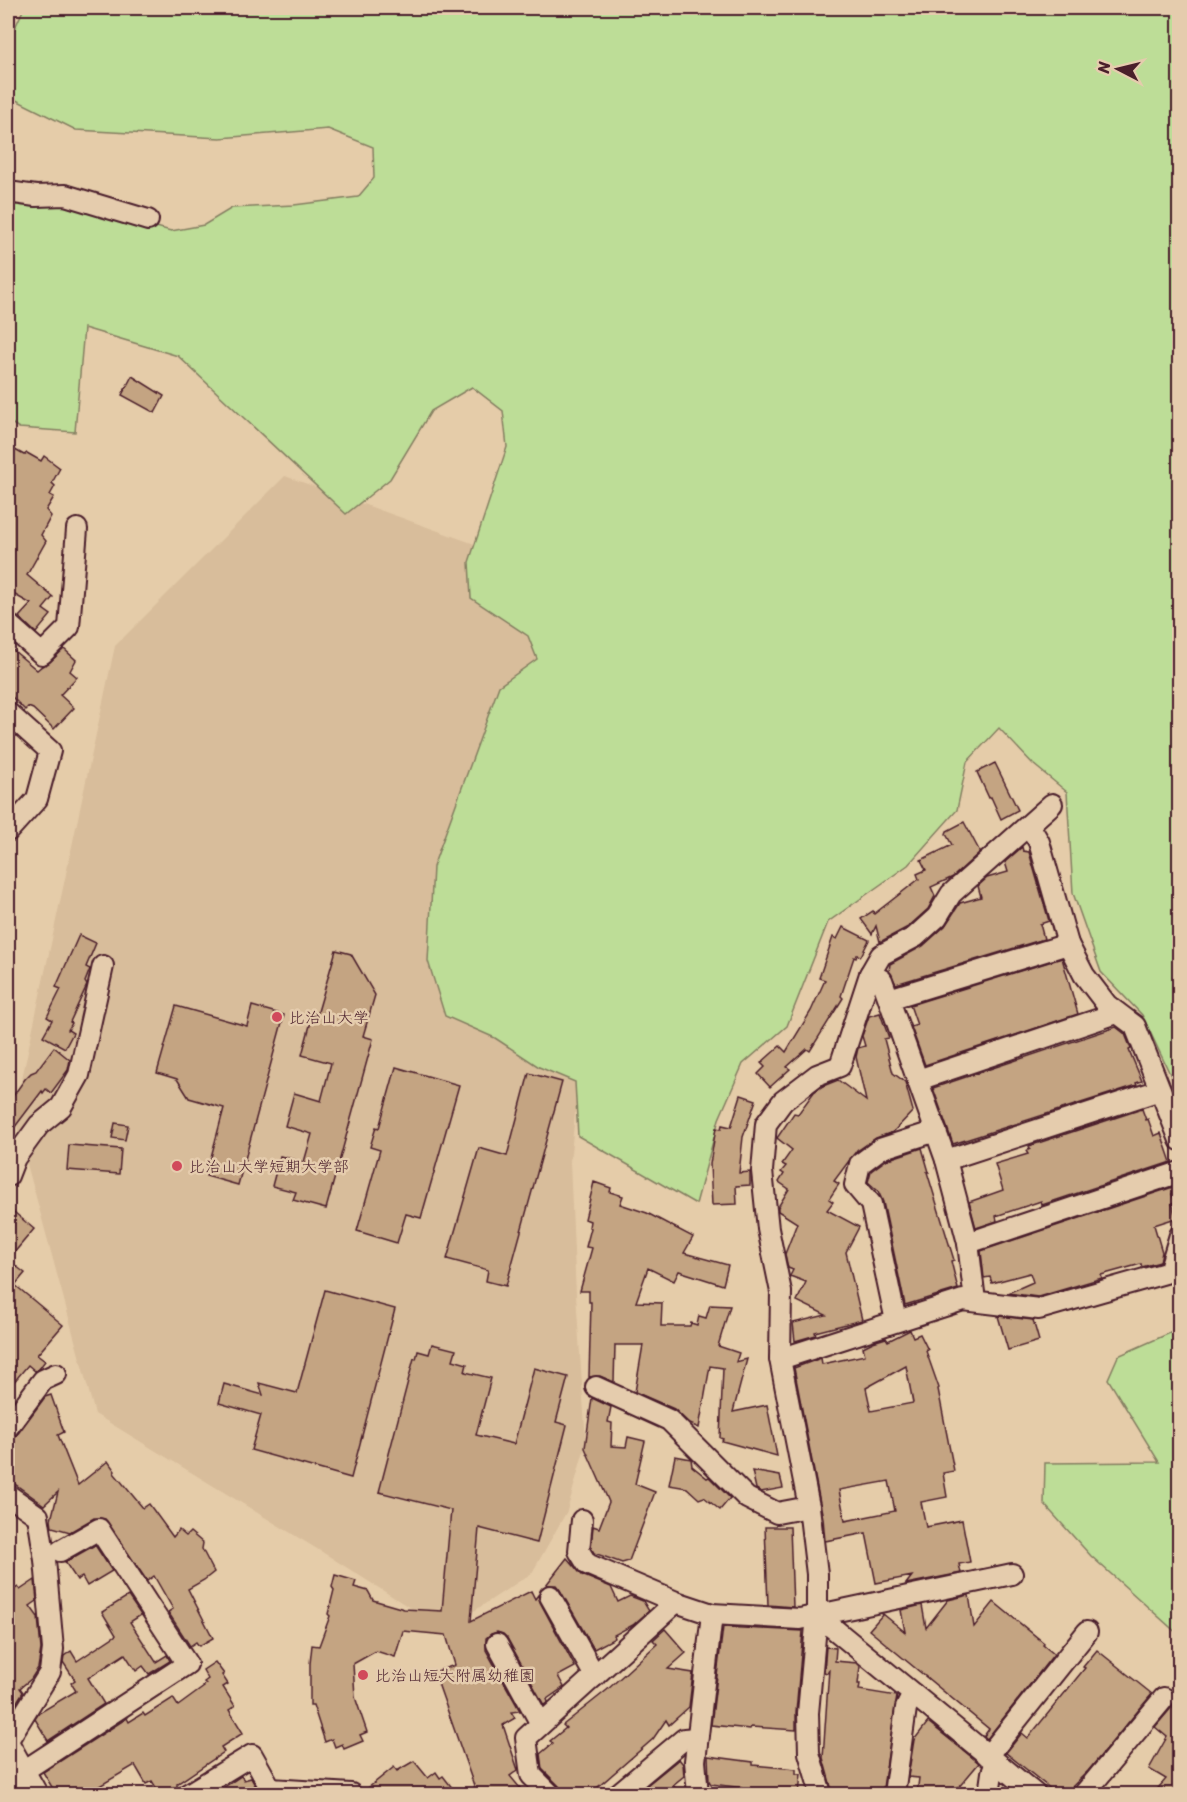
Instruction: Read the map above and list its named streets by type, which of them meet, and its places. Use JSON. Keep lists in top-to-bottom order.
{
  "places": ["比治山大学", "比治山大学短期大学部", "比治山短大附属幼稚園"],
  "north": "left"
}
